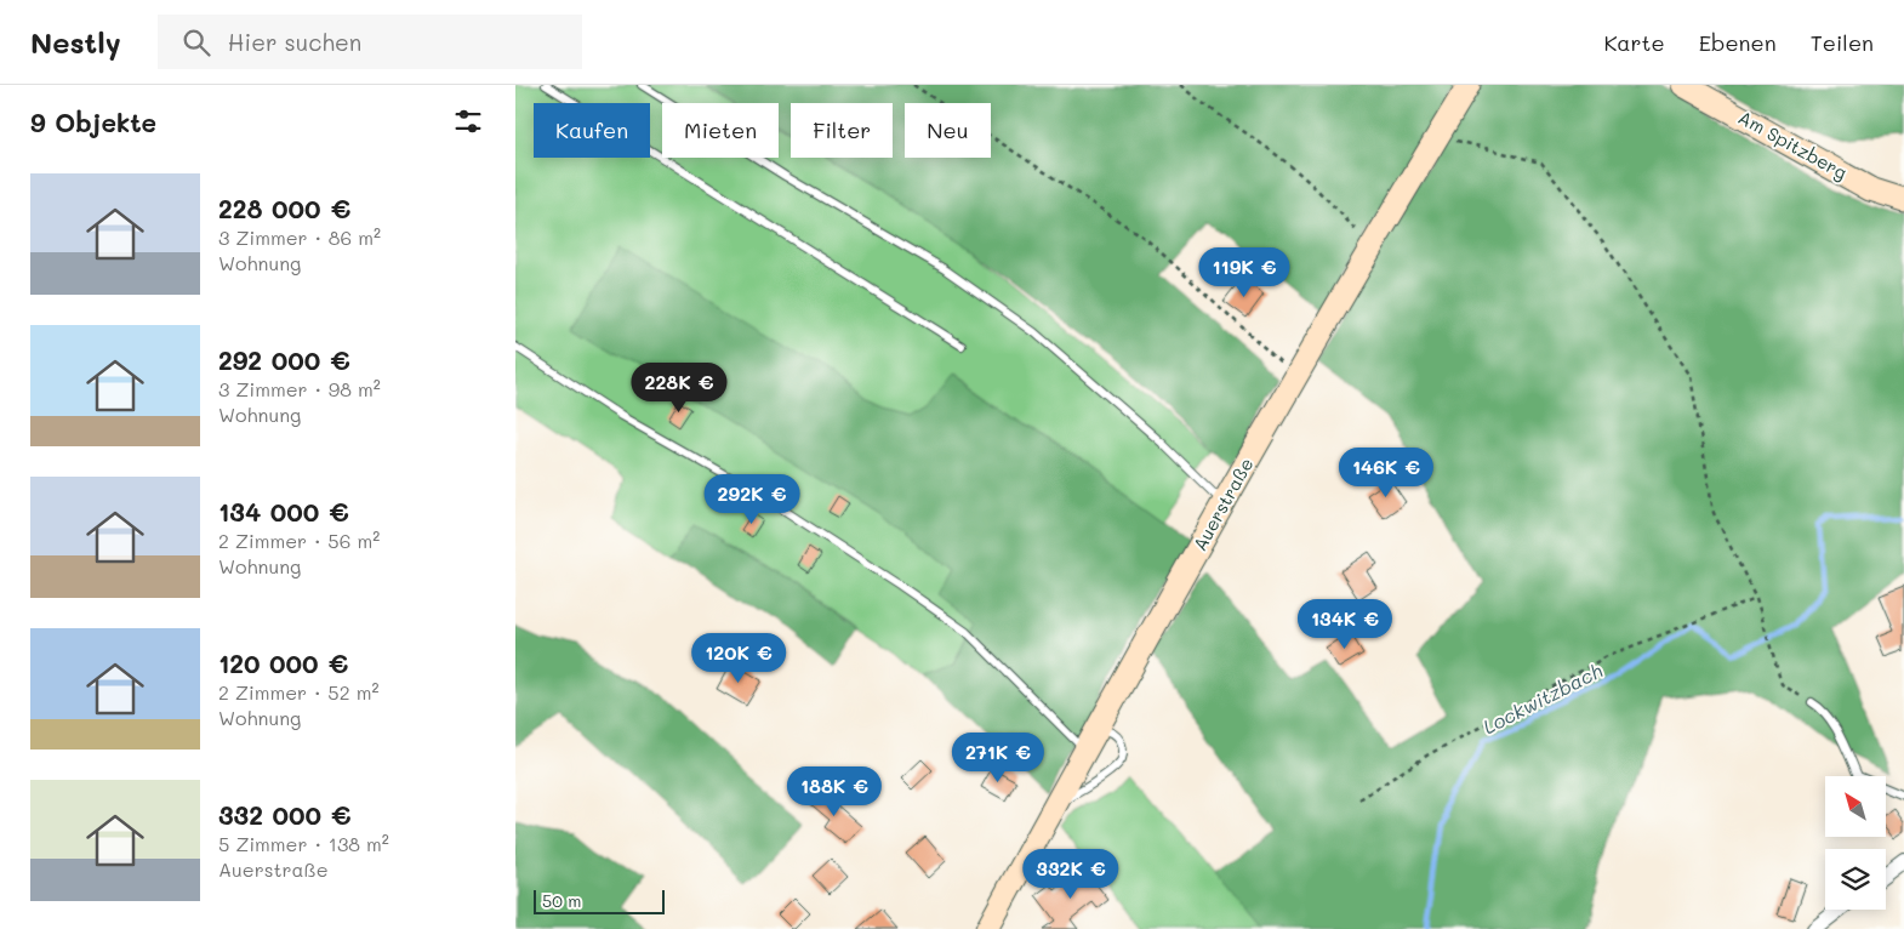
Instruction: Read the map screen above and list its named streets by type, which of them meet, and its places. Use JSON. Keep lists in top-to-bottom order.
{
  "streets": {
    "street": ["Am Spitzberg", "Auerstraße"]
  },
  "water": ["Lockwitzbach"],
  "scale_bar": "50 m",
  "north": "top left",
  "page": {
    "header": "Nestly",
    "search": "Hier suchen",
    "nav": ["Karte", "Ebenen", "Teilen"],
    "heading": "9 Objekte",
    "chip": [
      "Kaufen",
      "Mieten",
      "Filter",
      "Neu"
    ],
    "list": [
      {
        "name": "228 000 €",
        "note": "3 Zimmer · 86 m² · Wohnung"
      },
      {
        "name": "292 000 €",
        "note": "3 Zimmer · 98 m² · Wohnung"
      },
      {
        "name": "134 000 €",
        "note": "2 Zimmer · 56 m² · Wohnung"
      },
      {
        "name": "120 000 €",
        "note": "2 Zimmer · 52 m² · Wohnung"
      },
      {
        "name": "332 000 €",
        "note": "5 Zimmer · 138 m² · Auerstraße"
      }
    ],
    "price": [
      "119K €",
      "228K €",
      "146K €",
      "292K €",
      "134K €",
      "120K €",
      "271K €",
      "188K €",
      "332K €"
    ],
    "scale": "50 m"
  }
}
